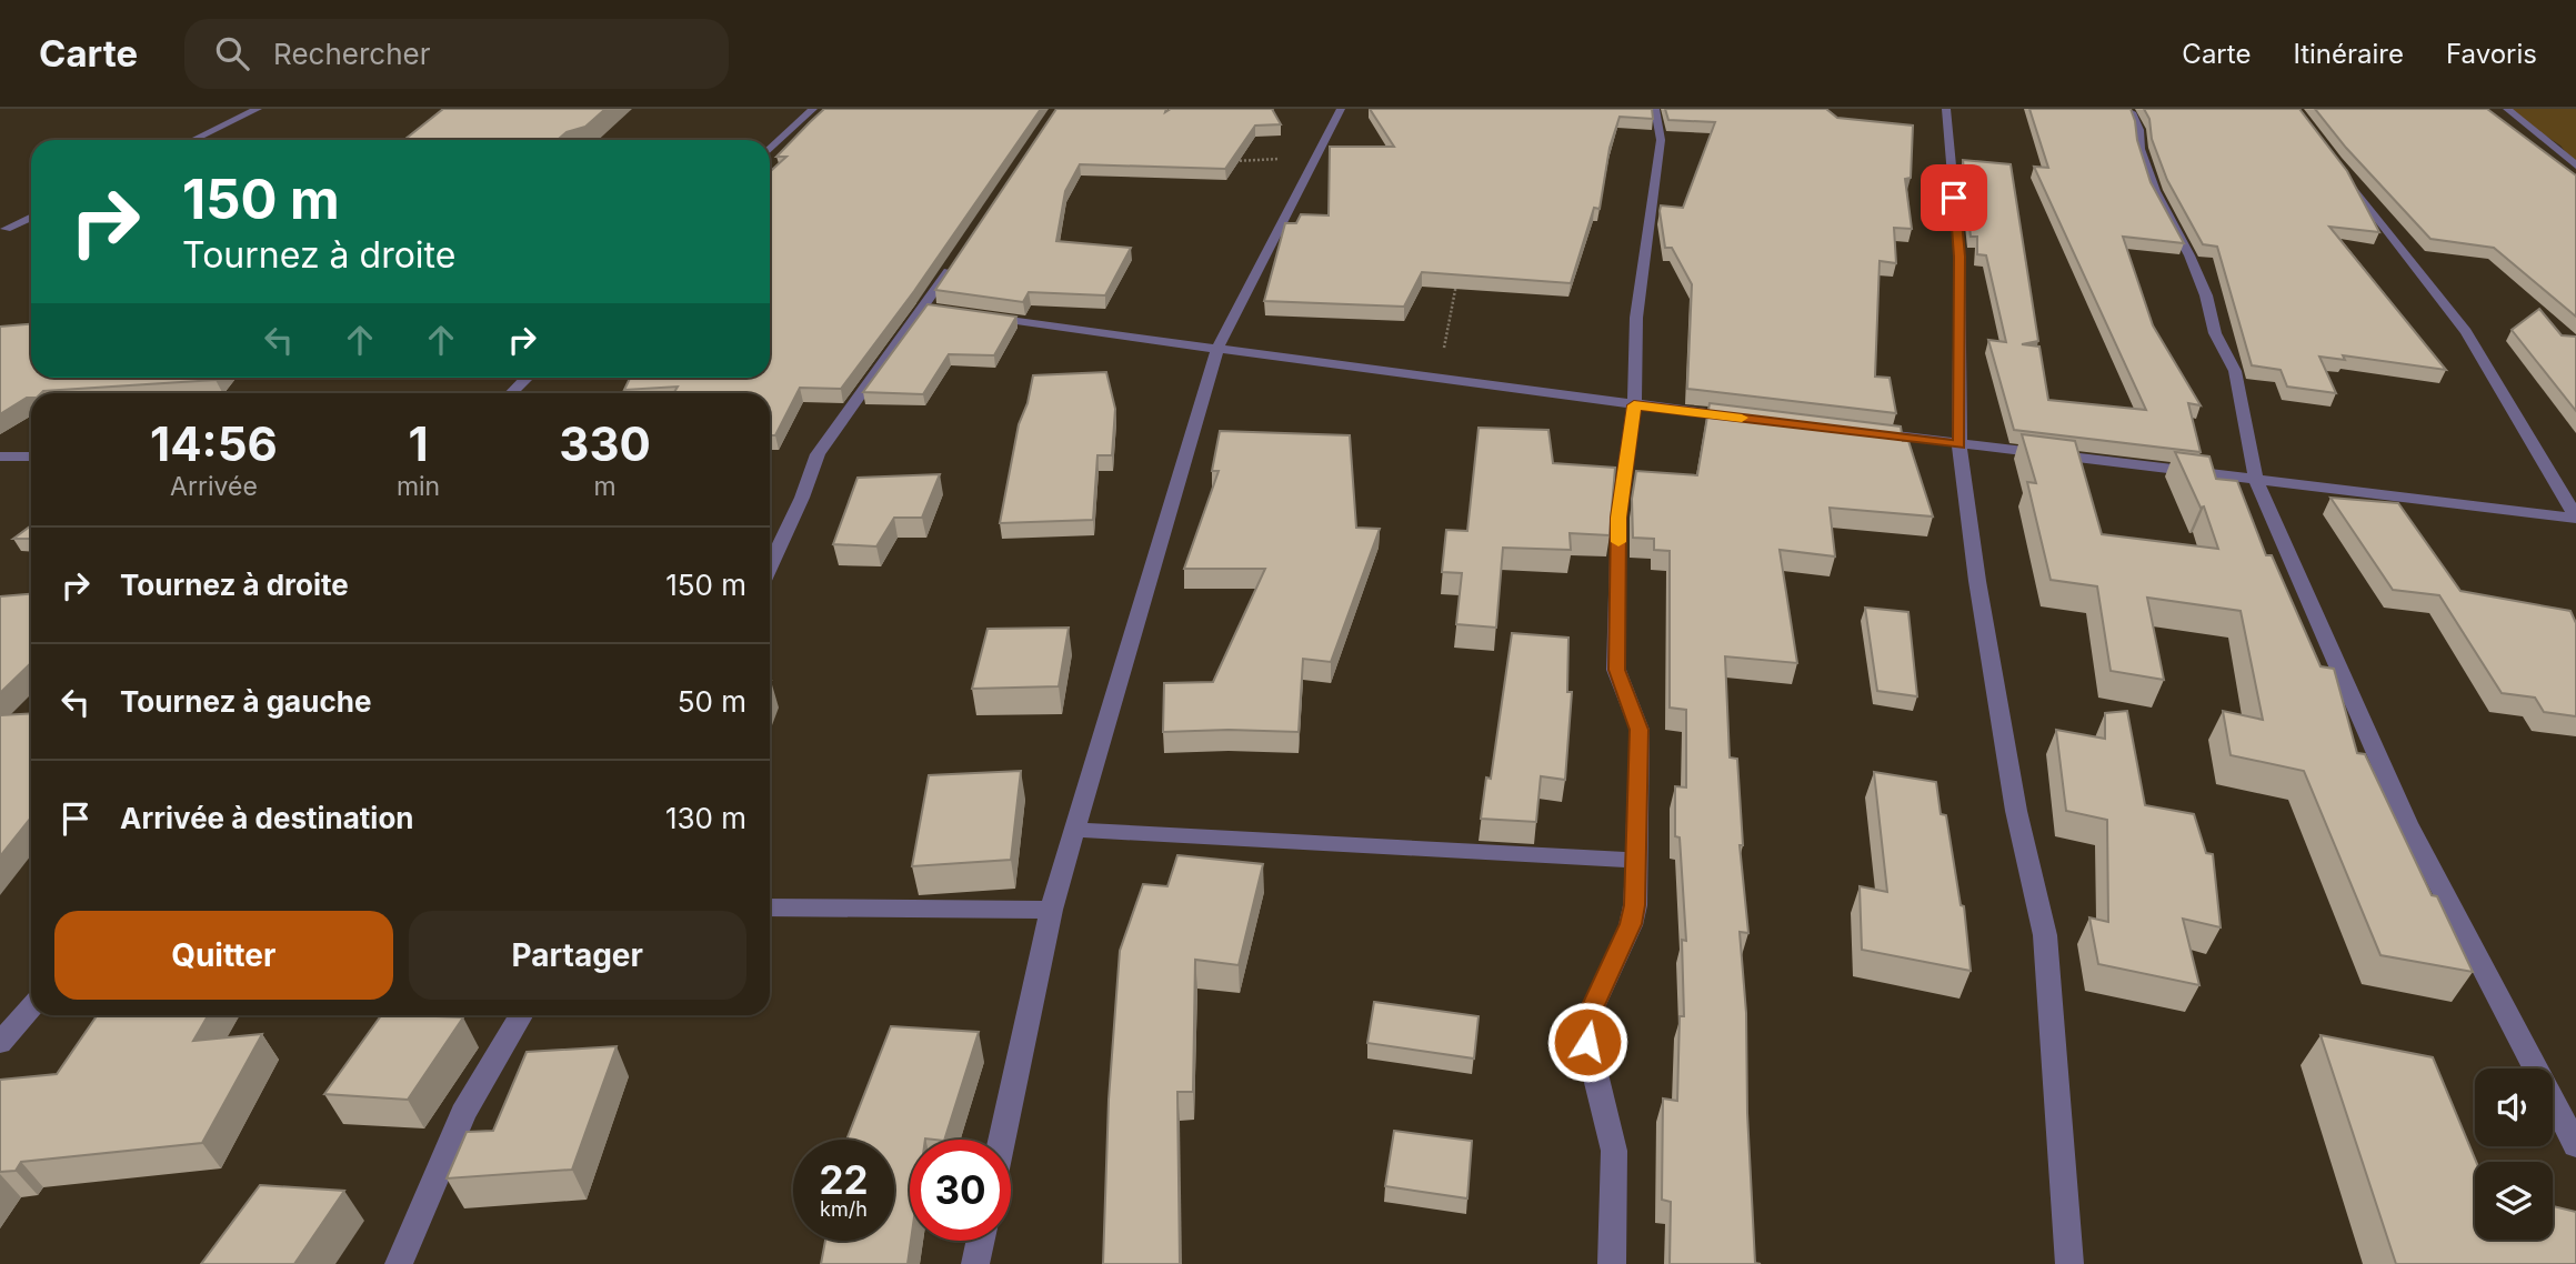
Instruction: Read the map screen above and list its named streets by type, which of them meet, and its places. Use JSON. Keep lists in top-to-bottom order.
{
  "page": {
    "header": "Carte",
    "search": "Rechercher",
    "nav": ["Carte", "Itinéraire", "Favoris"],
    "turn": ["150 m", "Tournez à droite"],
    "eta": [
      "14:56",
      "Arrivée",
      "1",
      "min",
      "330",
      "m"
    ],
    "list": [
      {
        "name": "Tournez à droite",
        "value": "150 m"
      },
      {
        "name": "Tournez à gauche",
        "value": "50 m"
      },
      {
        "name": "Arrivée à destination",
        "value": "130 m"
      }
    ],
    "buttons": ["Quitter", "Partager"],
    "speed": "22 km/h",
    "limit": "30"
  }
}
